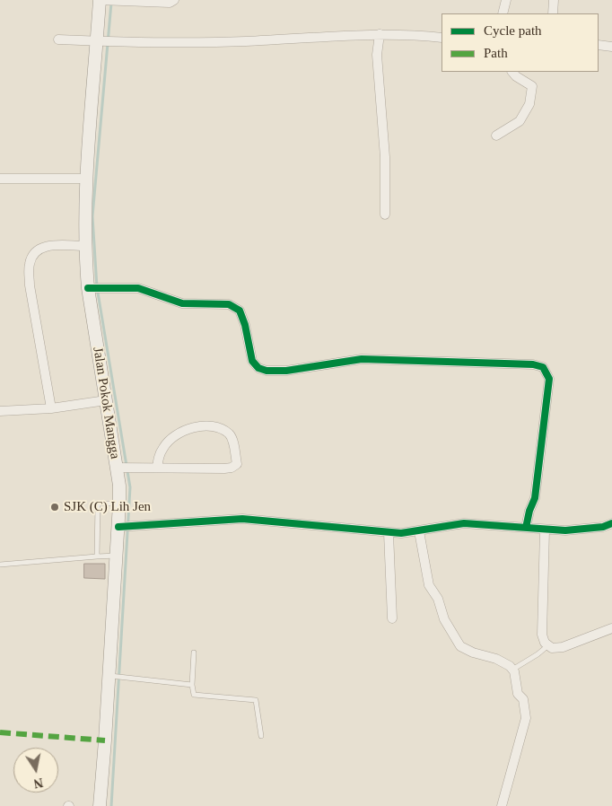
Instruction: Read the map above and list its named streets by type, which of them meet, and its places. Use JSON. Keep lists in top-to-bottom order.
{
  "streets": {
    "main road": ["Jalan Pokok Mangga"]
  },
  "places": ["SJK (C) Lih Jen"],
  "legend": ["Cycle path", "Path"],
  "north": "bottom"
}
